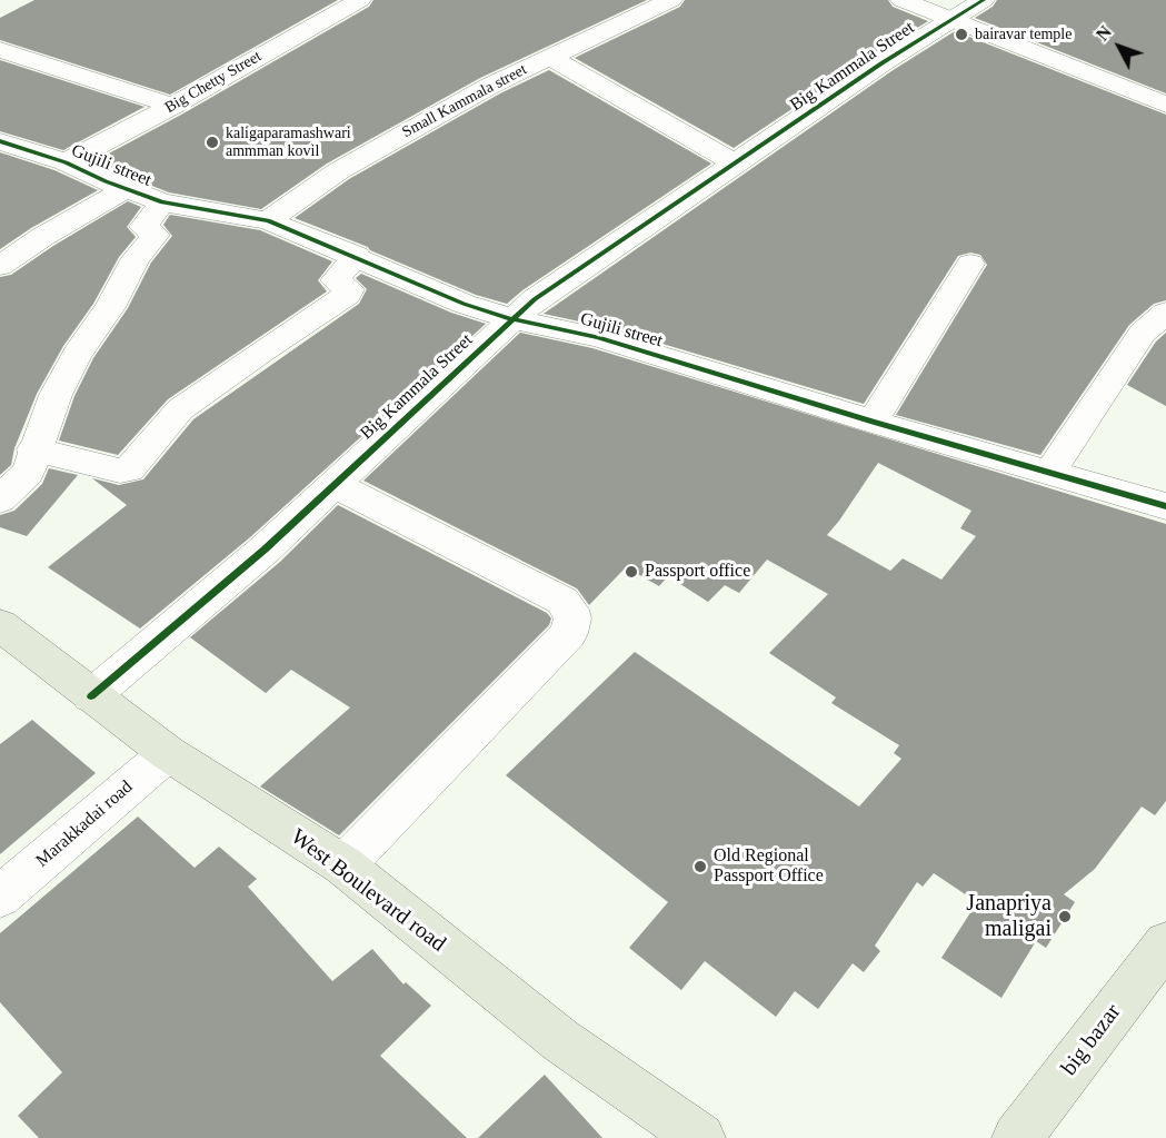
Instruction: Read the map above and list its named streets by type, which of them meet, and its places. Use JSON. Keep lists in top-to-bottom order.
{
  "streets": {
    "main road": ["West Boulevard road", "big bazar"],
    "street": [
      "Big Kammala Street",
      "Big Chetty Street",
      "Small Kammala street",
      "Gujili street",
      "Marakkadai road"
    ]
  },
  "crossings": [
    ["Big Kammala Street", "Gujili street"],
    ["Big Kammala Street", "West Boulevard road"],
    ["Big Chetty Street", "Gujili street"],
    ["Small Kammala street", "Gujili street"],
    ["Marakkadai road", "West Boulevard road"]
  ],
  "places": [
    "bairavar temple",
    "kaligaparamashwari ammman kovil",
    "Passport office",
    "Old Regional Passport Office",
    "Janapriya maligai"
  ],
  "north": "top left"
}
